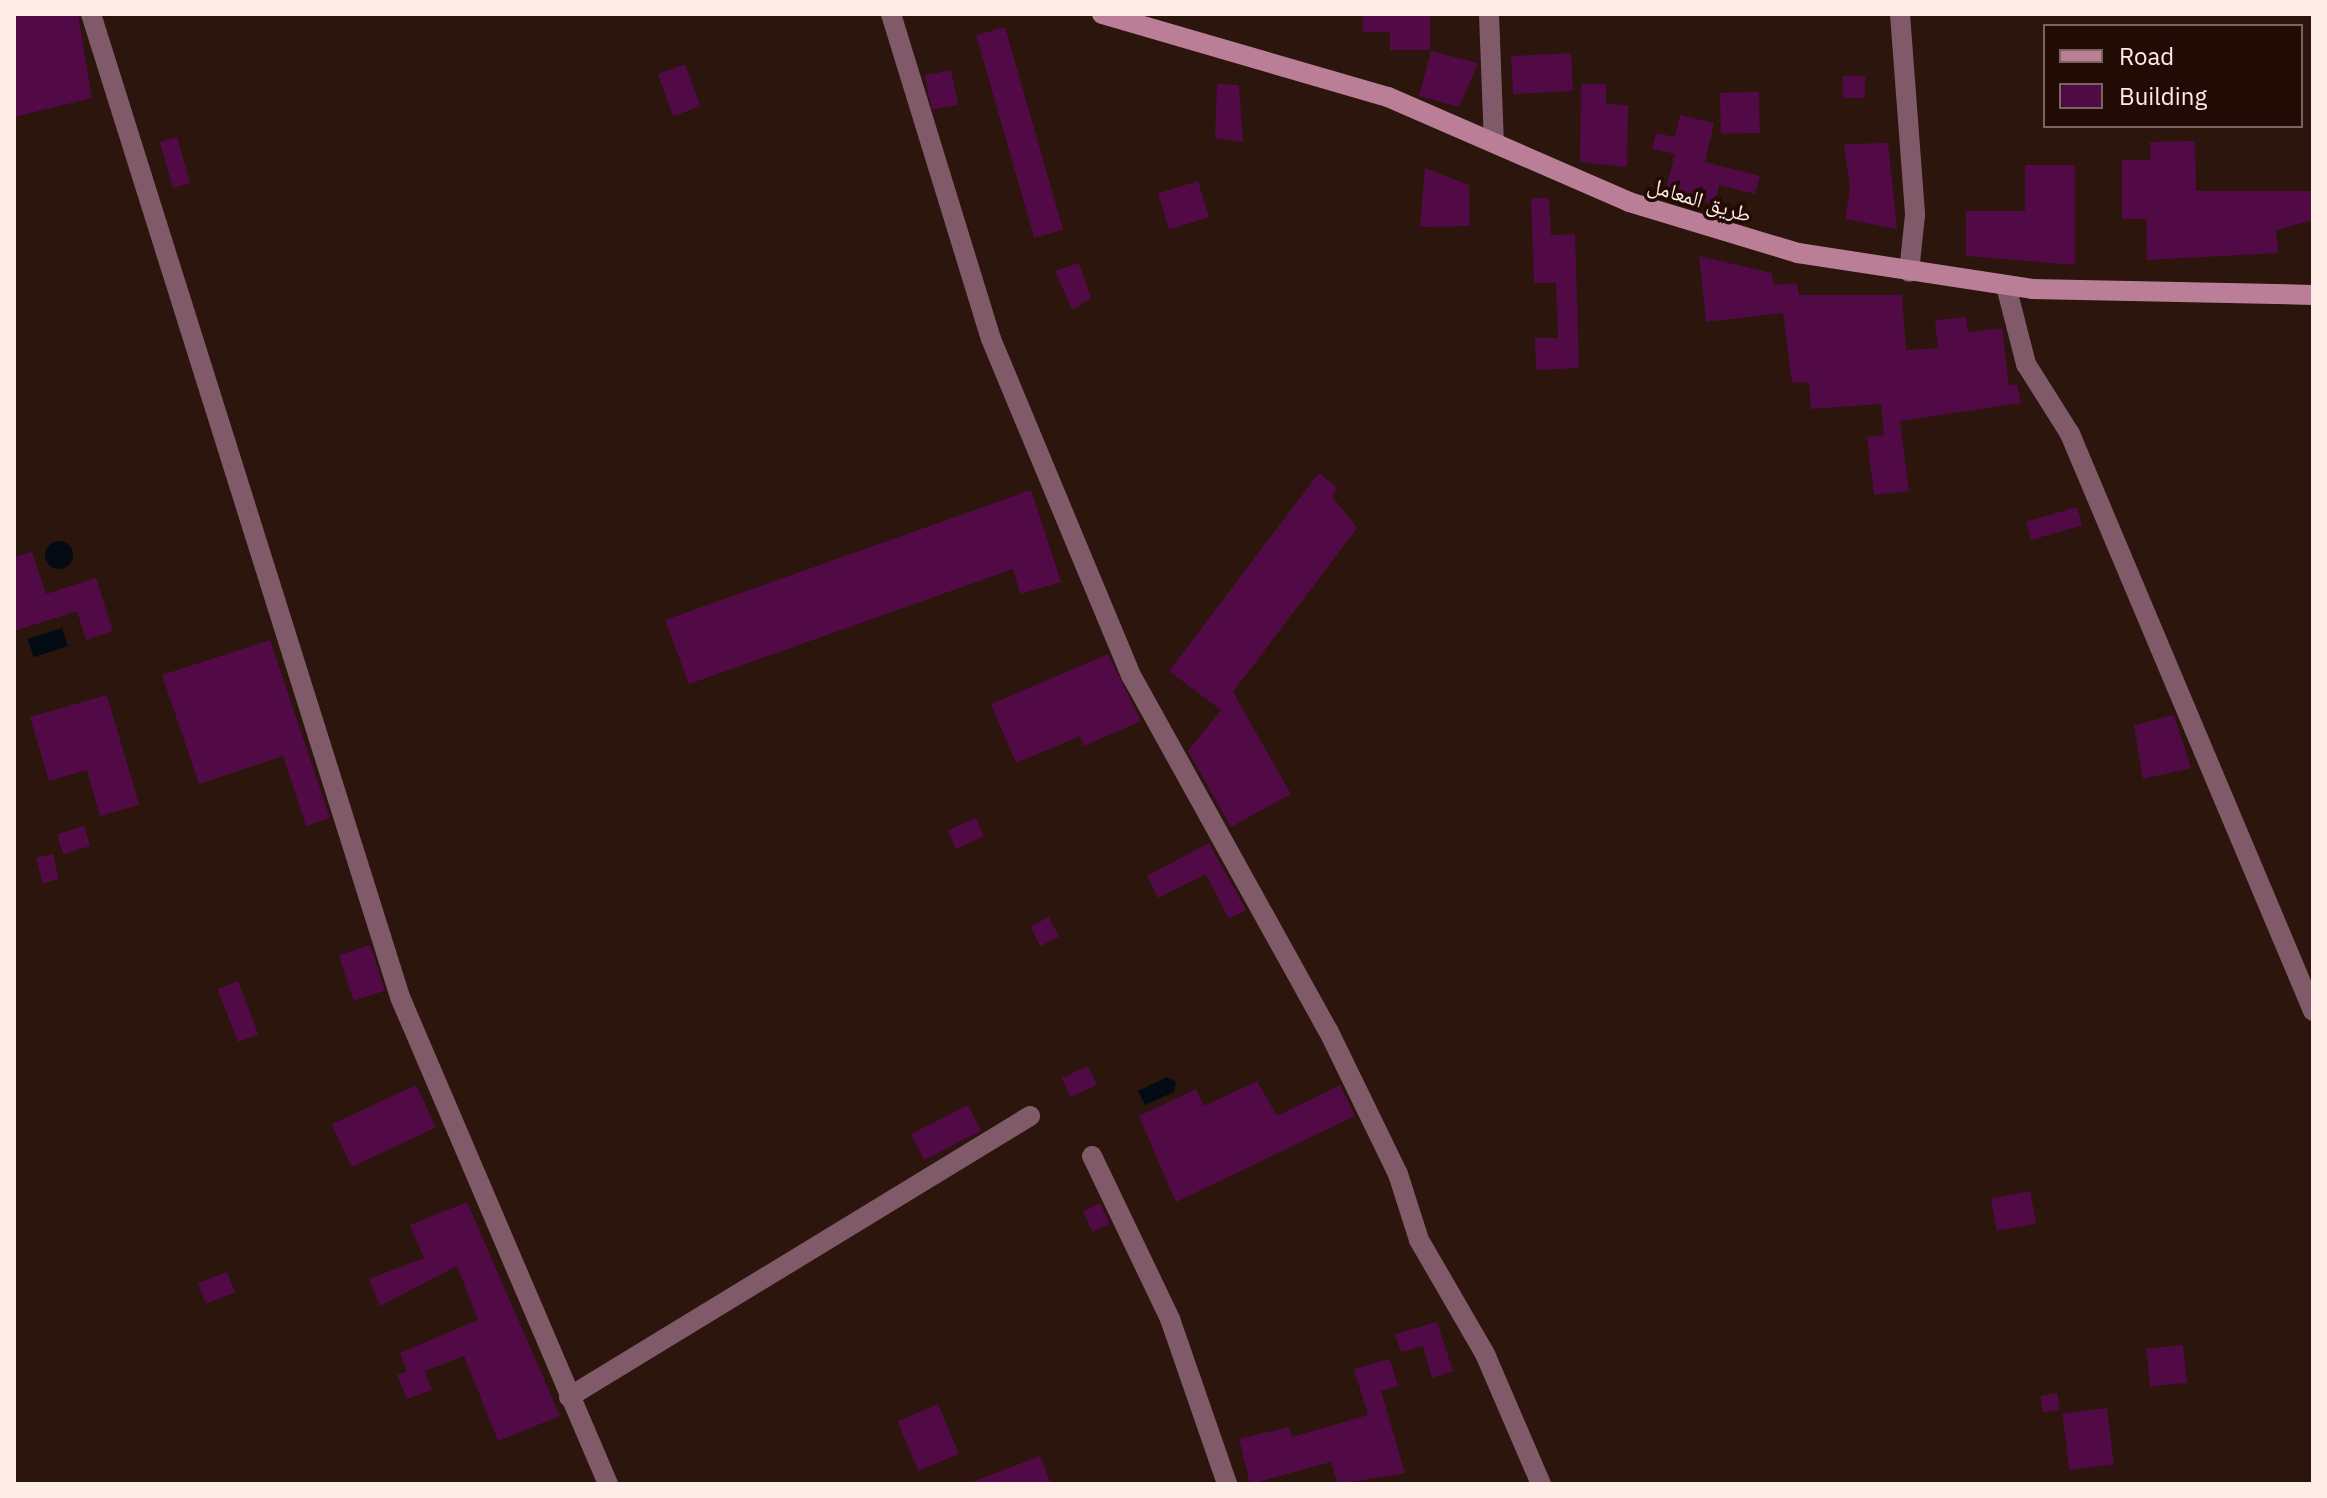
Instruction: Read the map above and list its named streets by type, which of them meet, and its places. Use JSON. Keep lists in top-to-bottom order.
{
  "streets": {
    "main road": ["طريق المعامل"]
  },
  "legend": ["Road", "Building"]
}
